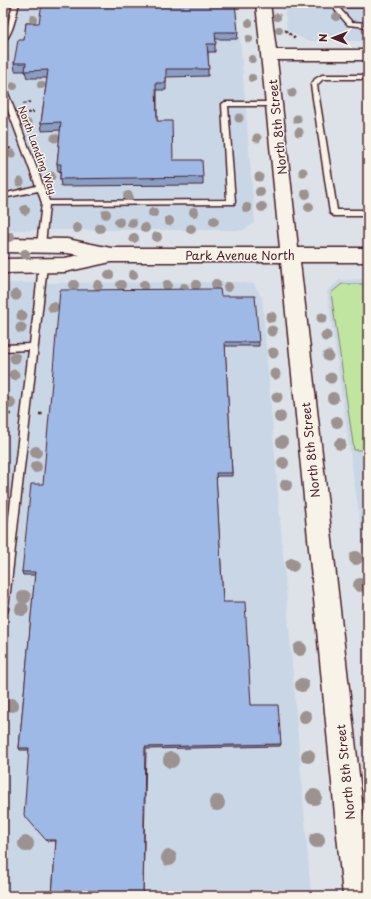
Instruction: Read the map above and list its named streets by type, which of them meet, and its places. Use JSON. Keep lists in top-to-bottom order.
{
  "streets": {
    "street": ["North 8th Street", "Park Avenue North"],
    "lane": ["North Landing Way"]
  },
  "crossings": [
    ["North 8th Street", "Park Avenue North"],
    ["North Landing Way", "Park Avenue North"]
  ],
  "north": "left"
}
